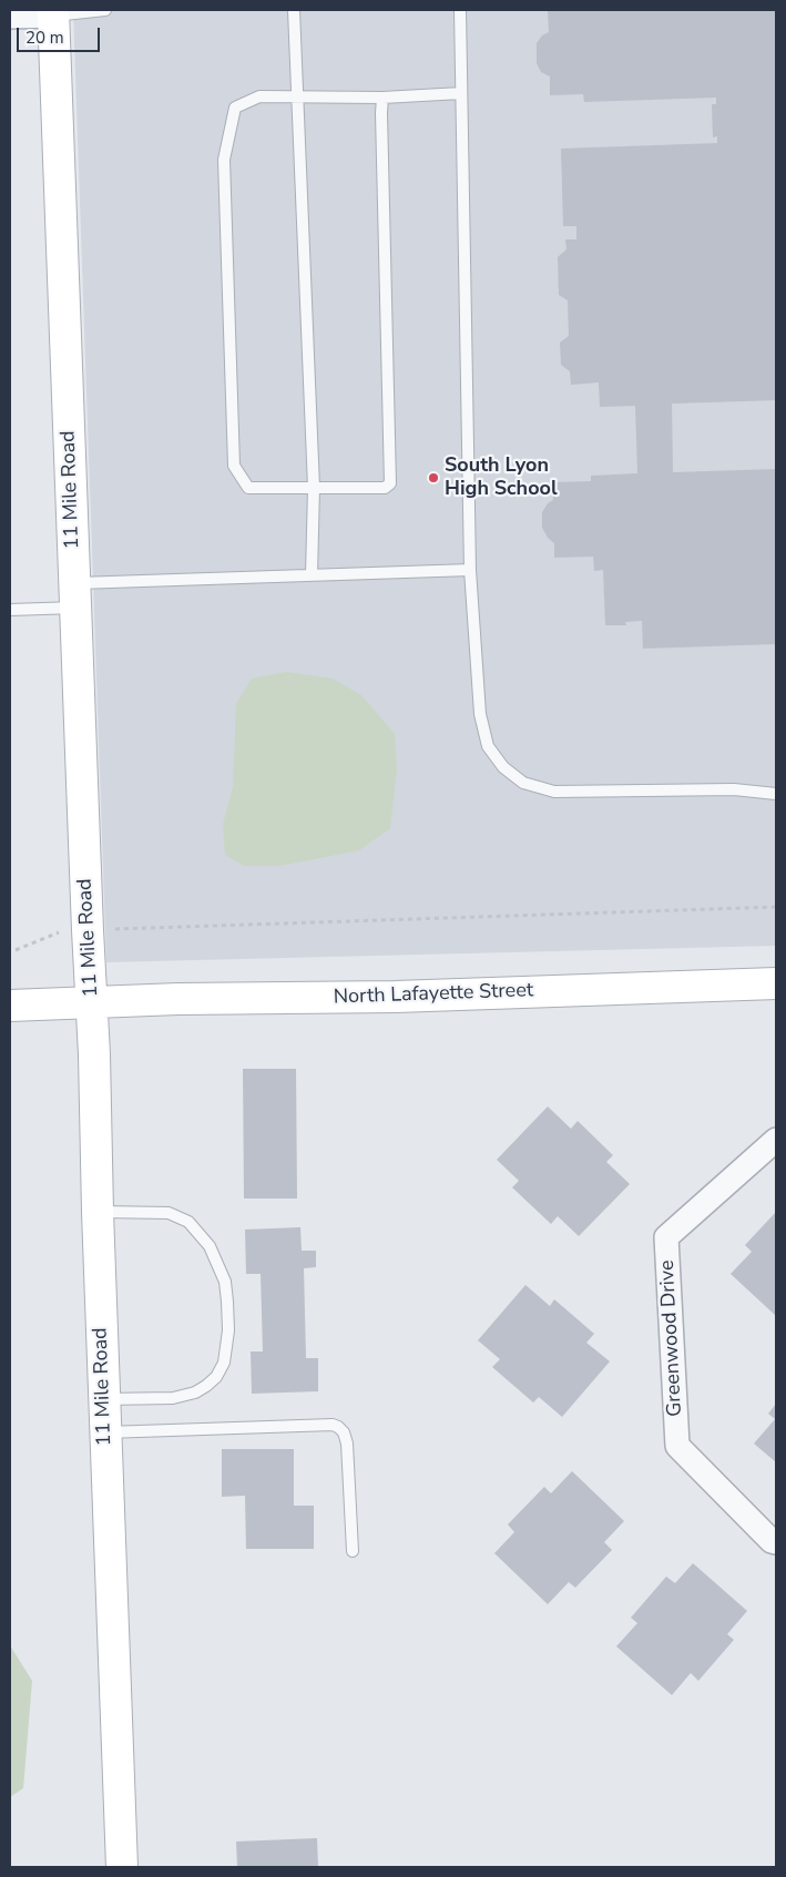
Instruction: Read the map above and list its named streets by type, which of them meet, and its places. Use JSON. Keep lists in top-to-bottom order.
{
  "streets": {
    "street": ["11 Mile Road", "North Lafayette Street", "Greenwood Drive"]
  },
  "crossings": [
    ["11 Mile Road", "North Lafayette Street"]
  ],
  "places": ["South Lyon High School"],
  "scale_bar": "20 m"
}
